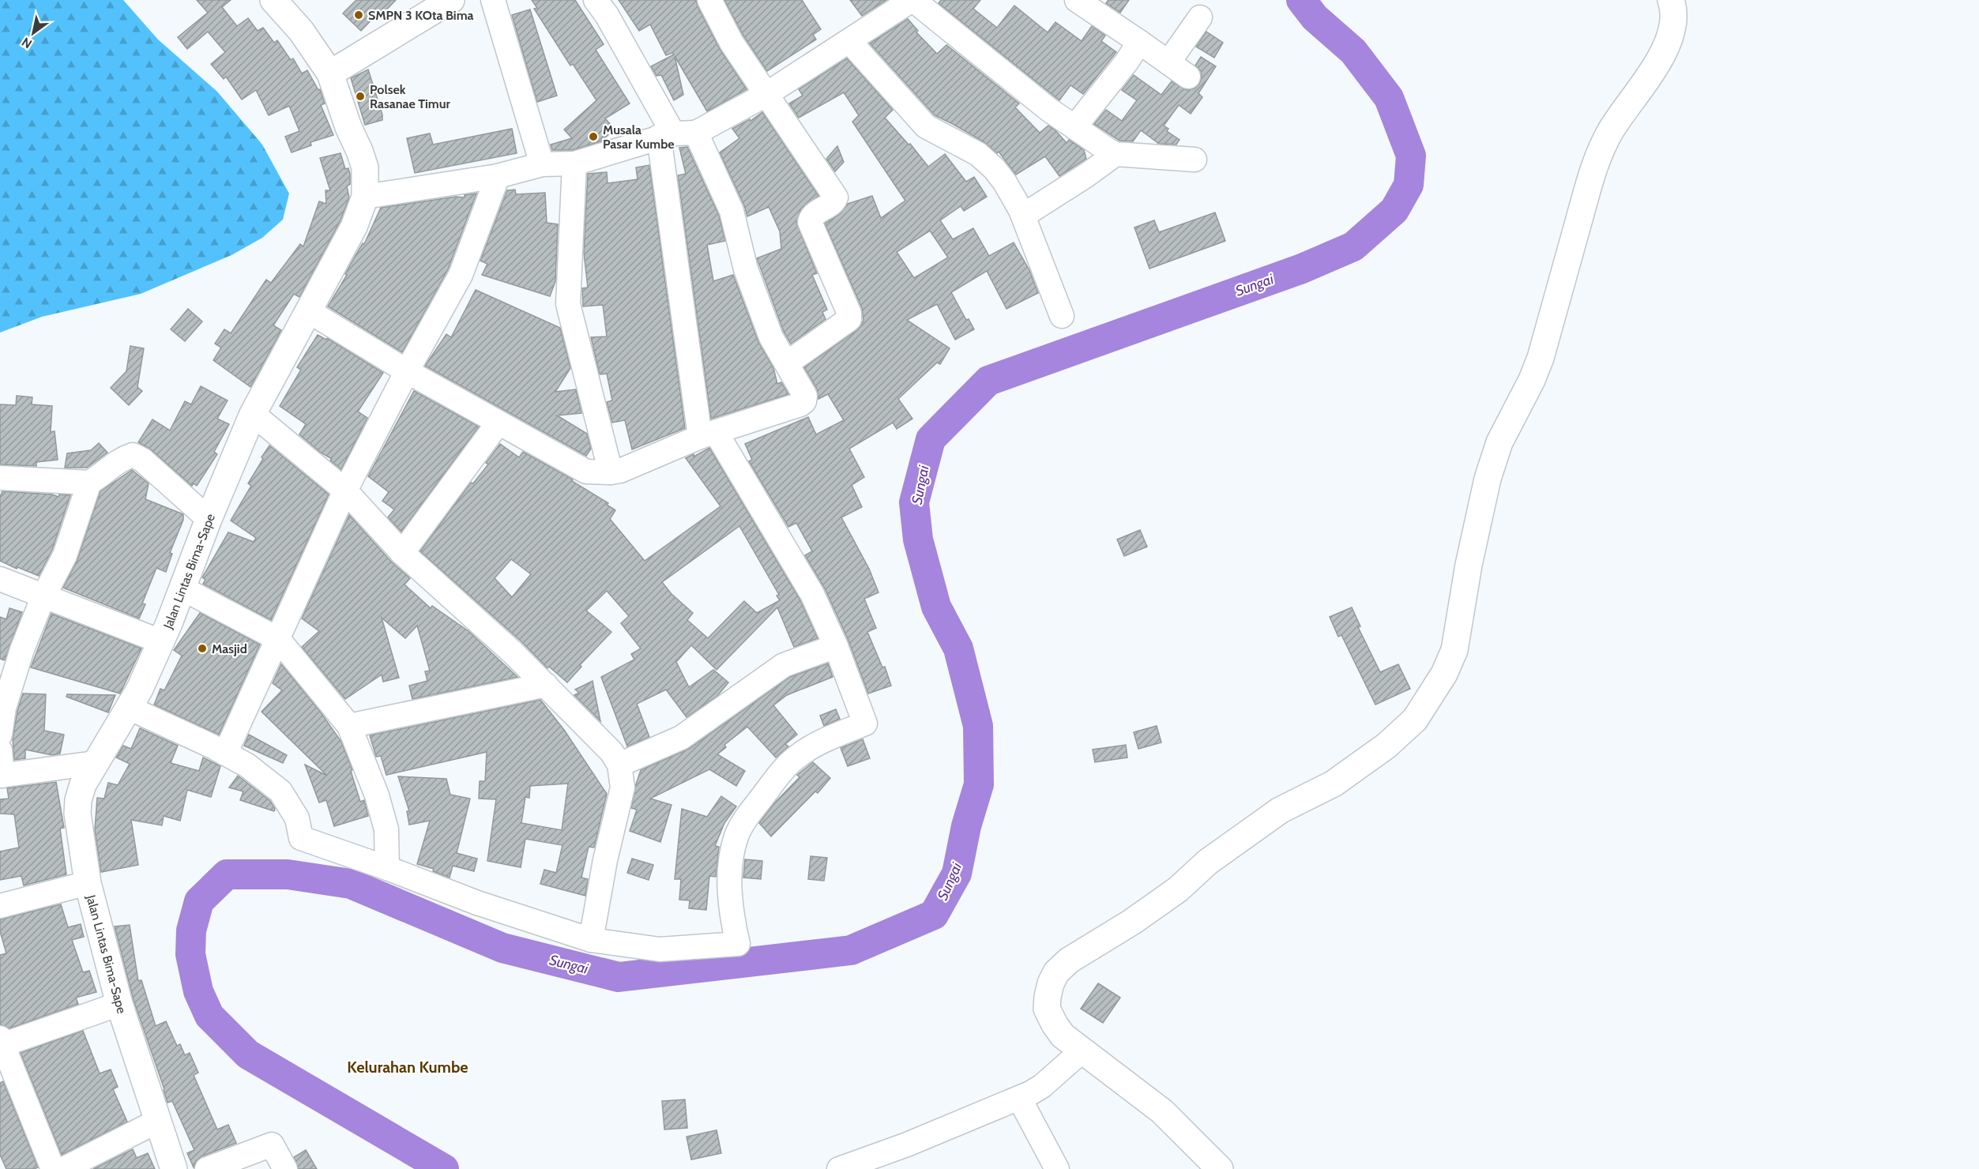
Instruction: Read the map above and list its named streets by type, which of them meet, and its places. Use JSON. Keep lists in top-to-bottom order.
{
  "streets": {
    "highway": ["Jalan Lintas Bima-Sape"]
  },
  "districts": ["Kelurahan Kumbe"],
  "water": ["Sungai"],
  "places": [
    "SMPN 3 KOta Bima",
    "Polsek Rasanae Timur",
    "Musala Pasar Kumbe",
    "Masjid"
  ],
  "north": "bottom left"
}
